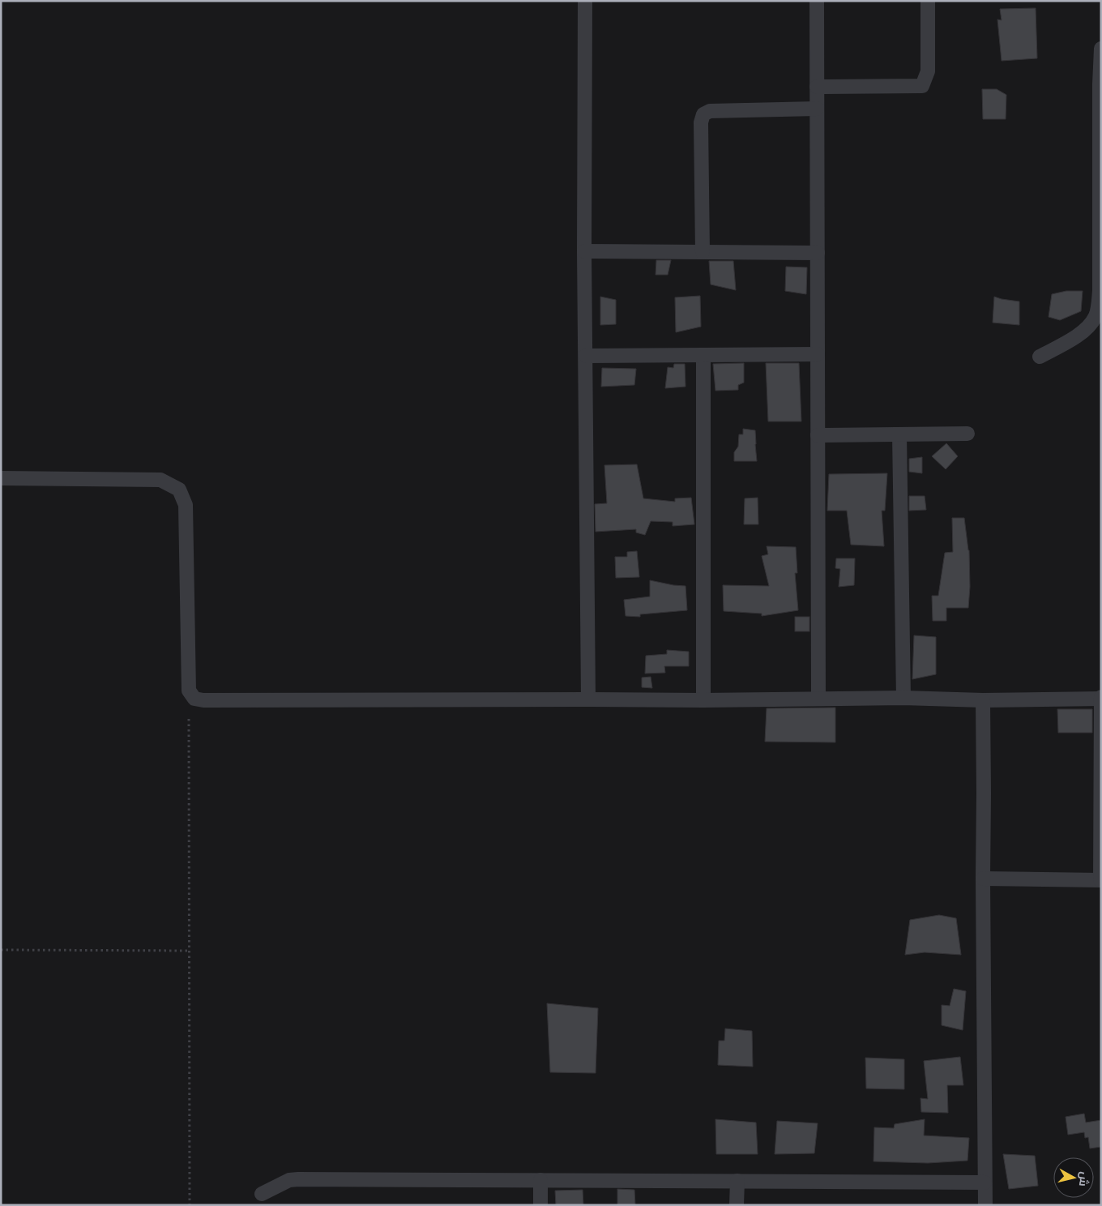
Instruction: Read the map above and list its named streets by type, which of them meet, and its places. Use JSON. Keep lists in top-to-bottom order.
{
  "north": "right"
}
